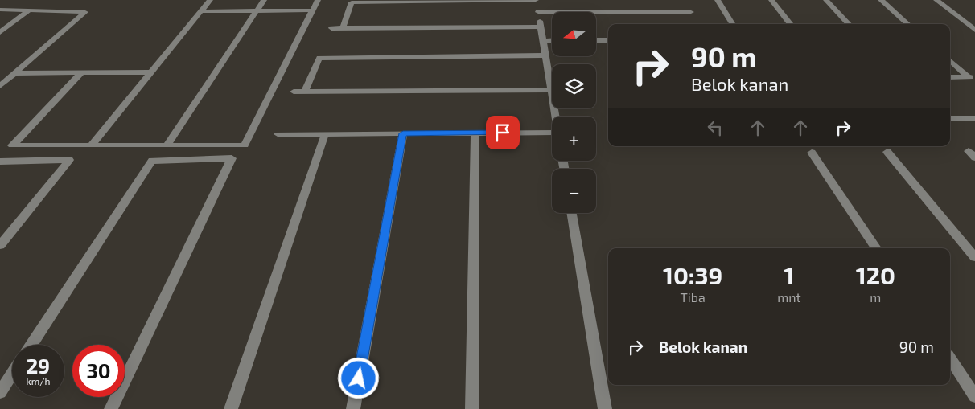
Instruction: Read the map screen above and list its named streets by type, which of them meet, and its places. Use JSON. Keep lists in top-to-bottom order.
{
  "north": "left",
  "page": {
    "map_buttons": ["+", "−"],
    "turn": ["90 m", "Belok kanan"],
    "eta": [
      "10:39",
      "Tiba",
      "1",
      "mnt",
      "120",
      "m"
    ],
    "list": [
      {
        "name": "Belok kanan",
        "value": "90 m"
      }
    ],
    "speed": "29 km/h",
    "limit": "30"
  }
}
